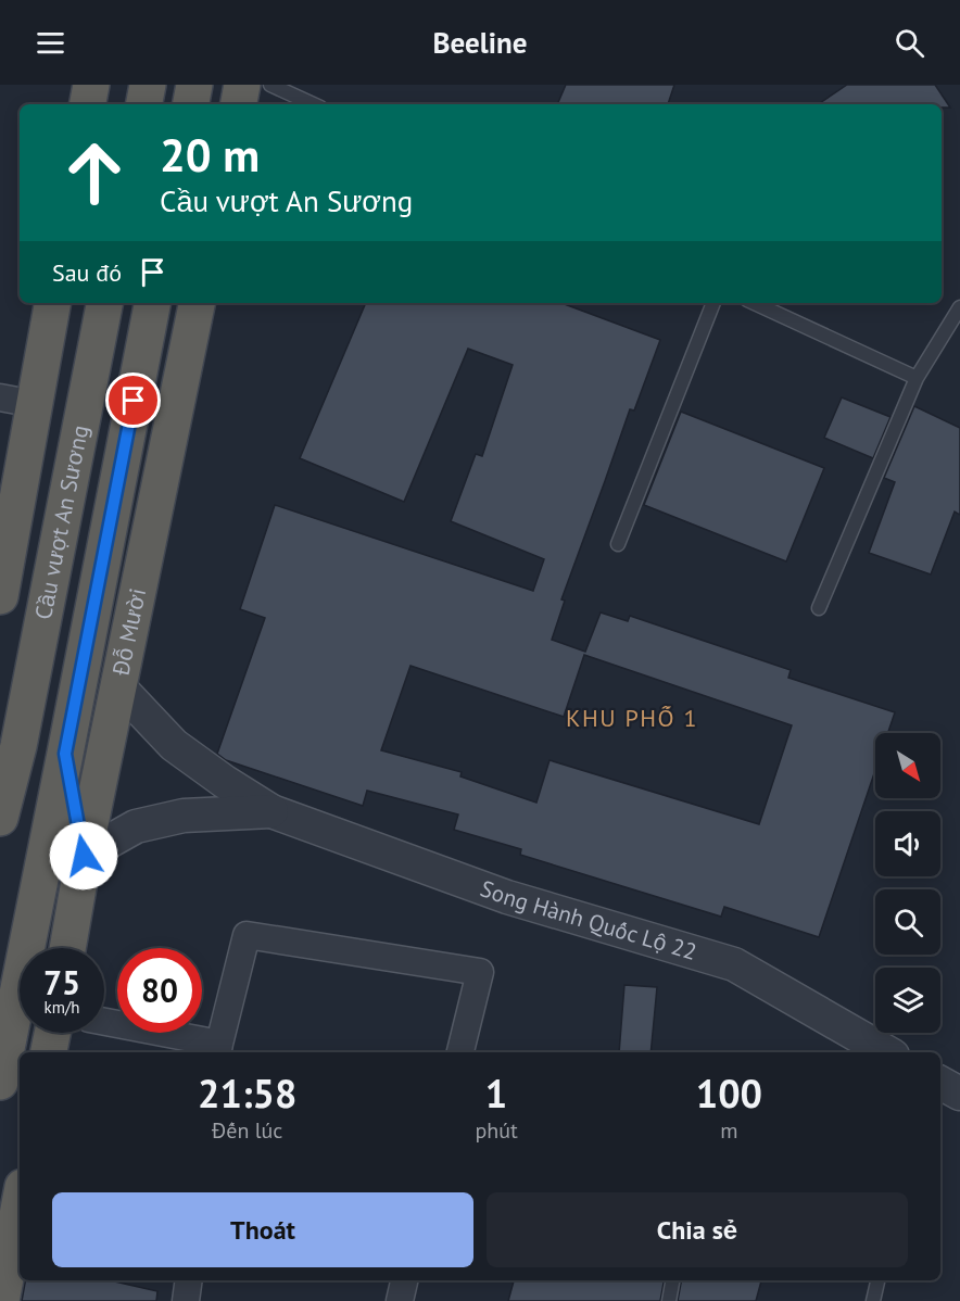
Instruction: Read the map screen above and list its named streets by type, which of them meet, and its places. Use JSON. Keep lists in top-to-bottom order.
{
  "streets": {
    "highway": ["Cầu vượt An Sương", "Đỗ Mười"],
    "street": ["Song Hành Quốc Lộ 22"]
  },
  "districts": ["KHU PHỐ 1"],
  "north": "bottom right",
  "page": {
    "header": "Beeline",
    "turn": ["20 m", "Cầu vượt An Sương"],
    "then": "Sau đó",
    "speed": "75 km/h",
    "limit": "80",
    "eta": [
      "21:58",
      "Đến lúc",
      "1",
      "phút",
      "100",
      "m"
    ],
    "buttons": ["Thoát", "Chia sẻ"]
  }
}
